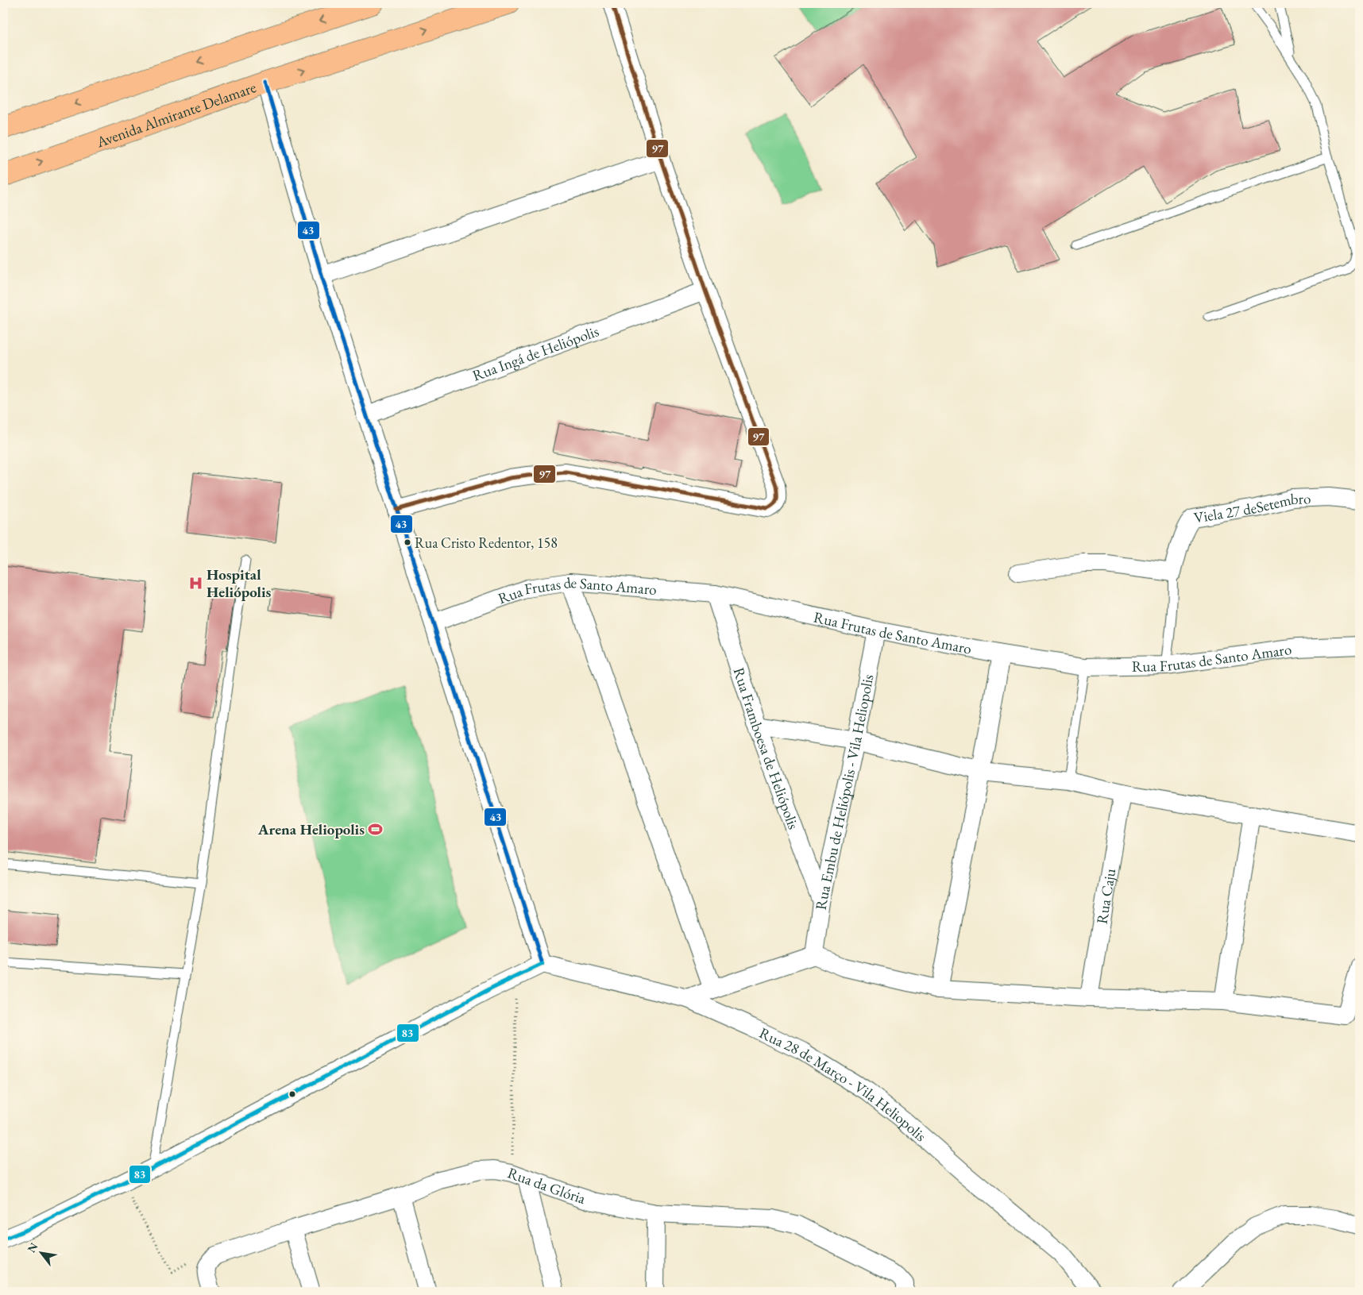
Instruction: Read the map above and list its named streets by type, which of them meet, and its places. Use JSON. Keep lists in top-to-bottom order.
{
  "streets": {
    "main road": ["Avenida Almirante Delamare"],
    "street": [
      "Rua Ingá de Heliópolis",
      "Viela 27 deSetembro",
      "Rua Frutas de Santo Amaro",
      "Rua Framboesa de Heliópolis",
      "Rua Embu de Heliópolis - Vila Heliopolis",
      "Rua Caju",
      "Rua 28 de Março - Vila Heliopolis",
      "Rua da Glória"
    ]
  },
  "crossings": [
    ["Rua Frutas de Santo Amaro", "Rua Framboesa de Heliópolis"],
    ["Rua Frutas de Santo Amaro", "Rua Embu de Heliópolis - Vila Heliopolis"],
    ["Rua Framboesa de Heliópolis", "Rua Embu de Heliópolis - Vila Heliopolis"]
  ],
  "places": {
    "other": ["Rua Cristo Redentor, 158"],
    "hospital": ["Hospital Heliópolis"],
    "sports": ["Arena Heliopolis"]
  },
  "lines": ["transit line 97", "transit line 43", "transit line 83"],
  "north": "top left"
}
